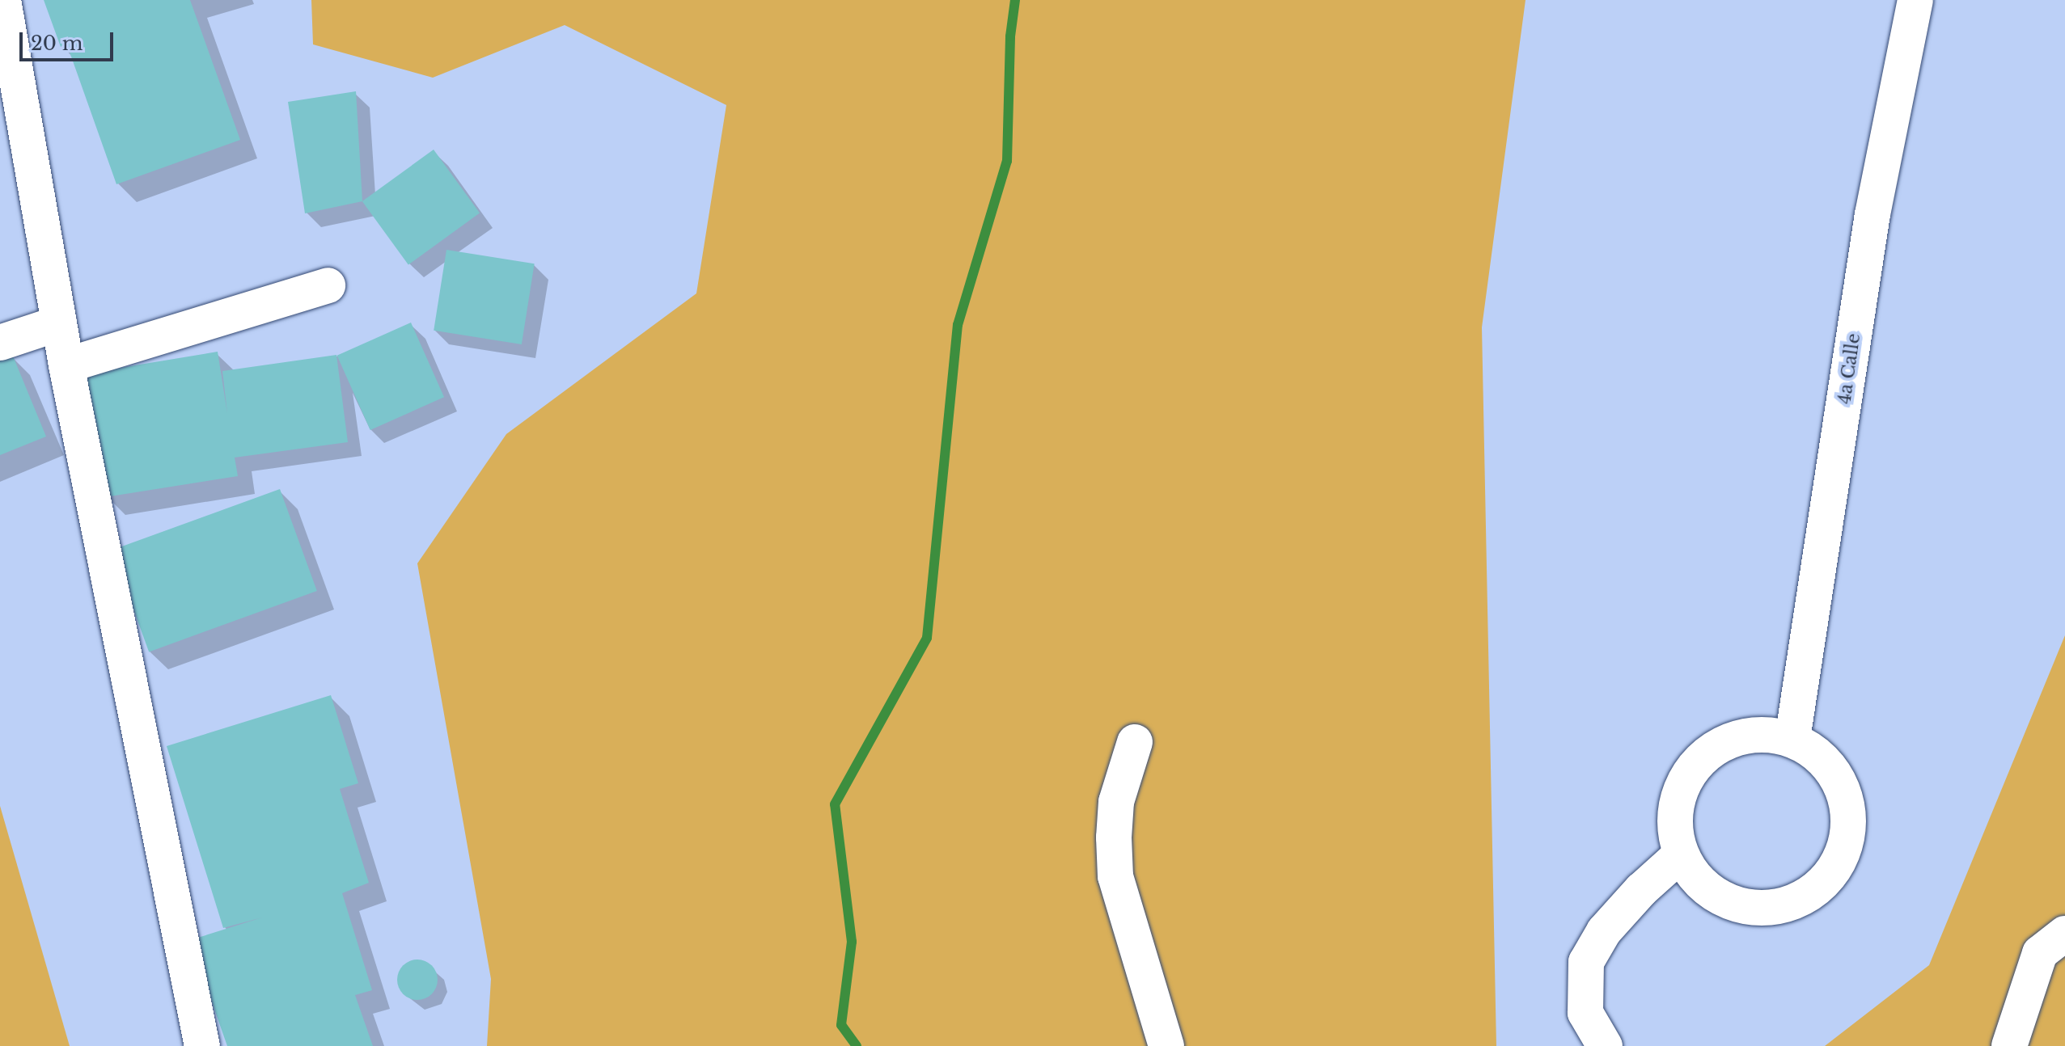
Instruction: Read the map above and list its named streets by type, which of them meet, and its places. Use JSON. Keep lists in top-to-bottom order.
{
  "streets": {
    "street": ["4a Calle"]
  },
  "scale_bar": "20 m"
}
